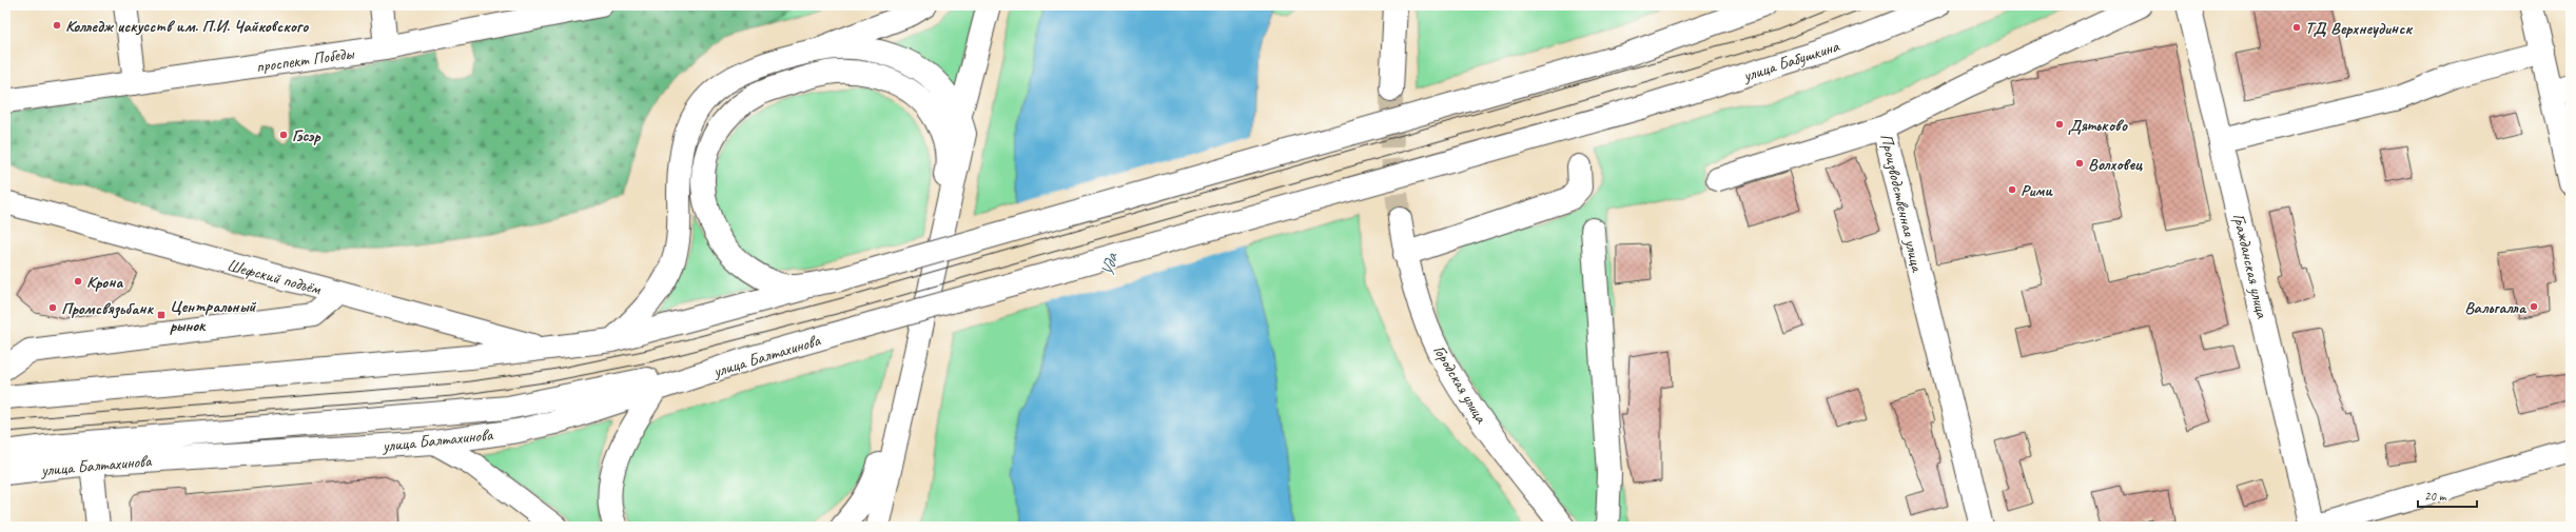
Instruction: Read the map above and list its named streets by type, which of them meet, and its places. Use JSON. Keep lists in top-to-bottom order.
{
  "streets": {
    "main road": [
      "проспект Победы",
      "улица Бабушкина",
      "Производственная улица",
      "Гражданская улица",
      "Шефский подъём",
      "улица Балтахинова",
      "Городская улица"
    ]
  },
  "crossings": [
    ["улица Бабушкина", "улица Балтахинова"]
  ],
  "water": ["Уда"],
  "places": {
    "other": [
      "Колледж искусств им. П.И. Чайковского",
      "ТД Верхнеудинск",
      "Дятьково",
      "Гэсэр",
      "Волховец",
      "Рими",
      "Крона",
      "Вальгалла",
      "Промсвязьбанк"
    ],
    "transit": ["Центральный рынок"]
  },
  "scale_bar": "20 m"
}
